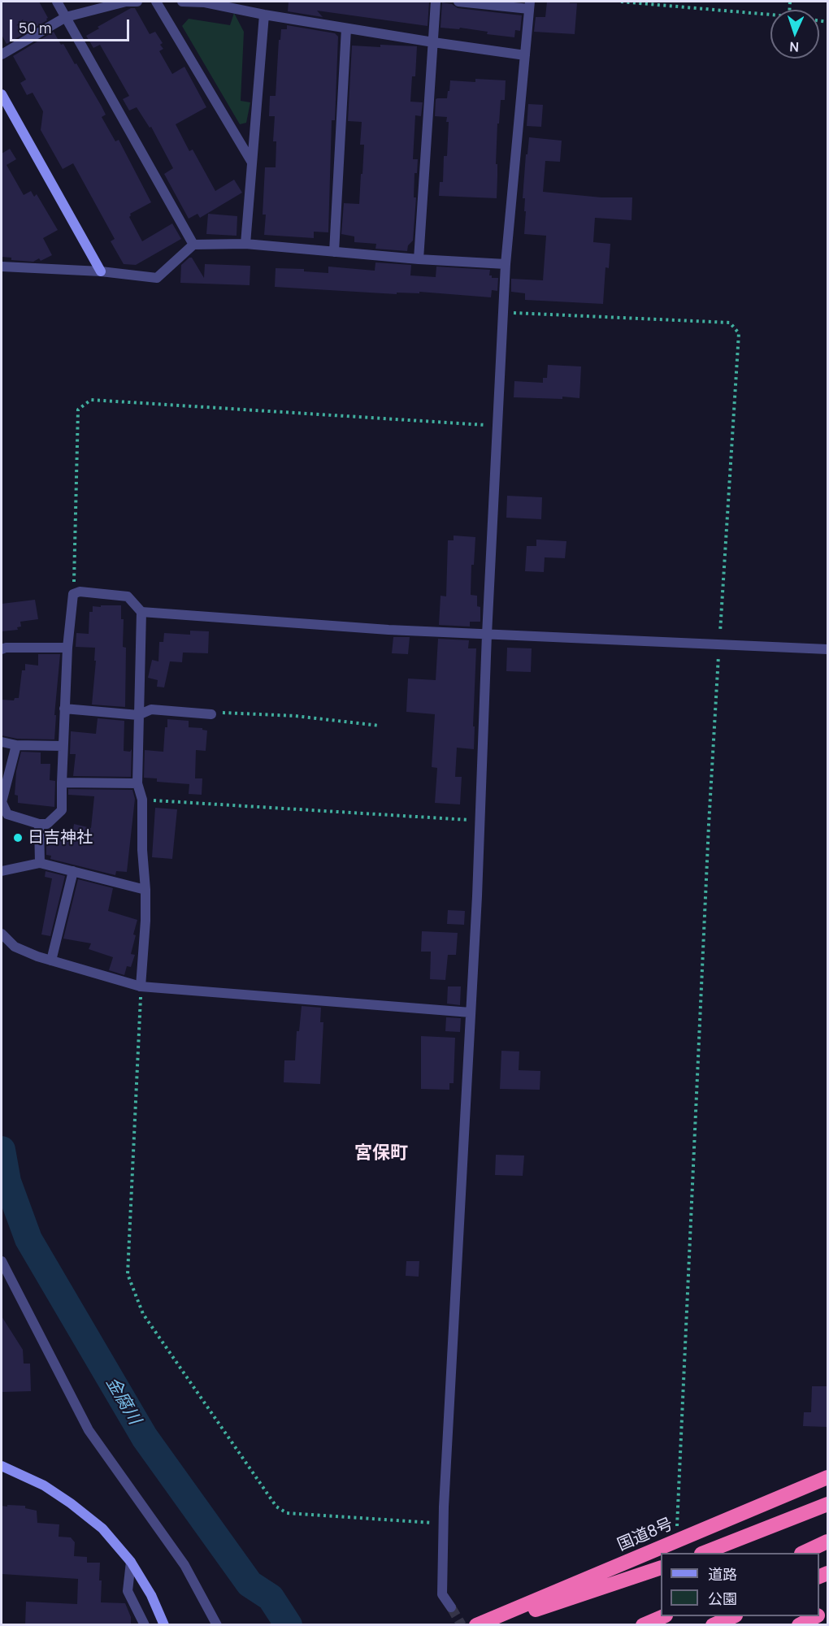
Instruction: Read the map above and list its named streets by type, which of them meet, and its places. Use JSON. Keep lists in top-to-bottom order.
{
  "streets": {
    "highway": ["国道8号"]
  },
  "districts": ["宮保町"],
  "water": ["金腐川"],
  "places": ["日吉神社"],
  "legend": ["道路", "公園"],
  "scale_bar": "50 m",
  "north": "bottom"
}
